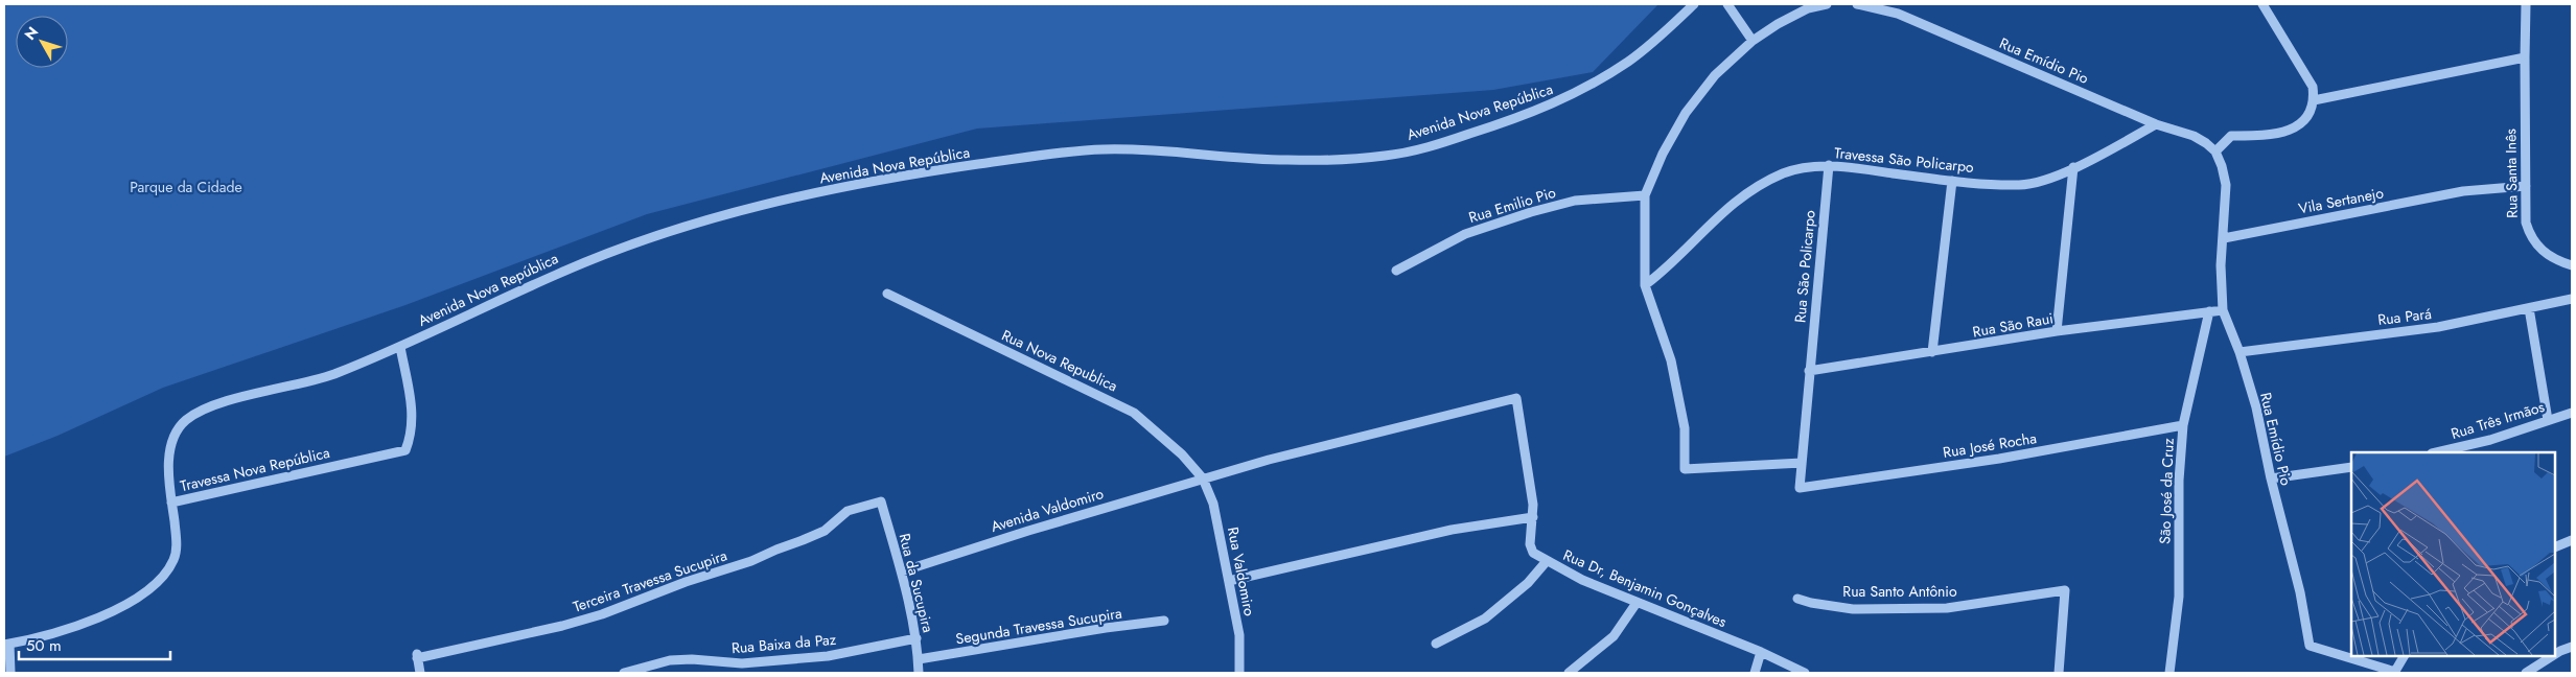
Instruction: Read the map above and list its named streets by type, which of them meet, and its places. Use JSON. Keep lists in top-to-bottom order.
{
  "streets": {
    "street": [
      "Rua Emídio Pio",
      "Avenida Nova República",
      "Travessa São Policarpo",
      "Rua Santa Inês",
      "Vila Sertanejo",
      "Rua Emilio Pio",
      "Rua São Policarpo",
      "Rua Pará",
      "Rua São Raui",
      "Rua Nova Republica",
      "Rua Três Irmãos",
      "Rua José Rocha",
      "Travessa Nova República",
      "São José da Cruz",
      "Avenida Valdomiro",
      "Rua Valdomiro",
      "Terceira Travessa Sucupira",
      "Rua da Sucupira",
      "Rua Dr, Benjamin Gonçalves",
      "Rua Santo Antônio",
      "Segunda Travessa Sucupira",
      "Rua Baixa da Paz"
    ]
  },
  "crossings": [
    ["Rua Emídio Pio", "Travessa São Policarpo"],
    ["Rua Emídio Pio", "Vila Sertanejo"],
    ["Rua Emídio Pio", "Rua Pará"],
    ["Rua Emídio Pio", "Rua São Raui"],
    ["Avenida Nova República", "Travessa Nova República"],
    ["Travessa São Policarpo", "Rua São Policarpo"],
    ["Rua Santa Inês", "Vila Sertanejo"],
    ["Rua São Policarpo", "Rua São Raui"],
    ["Rua São Policarpo", "Rua José Rocha"],
    ["Rua São Raui", "São José da Cruz"],
    ["Rua Nova Republica", "Avenida Valdomiro"],
    ["Rua Nova Republica", "Rua Valdomiro"],
    ["Rua José Rocha", "São José da Cruz"],
    ["Avenida Valdomiro", "Rua Valdomiro"],
    ["Avenida Valdomiro", "Rua da Sucupira"],
    ["Avenida Valdomiro", "Rua Dr, Benjamin Gonçalves"],
    ["Terceira Travessa Sucupira", "Rua da Sucupira"],
    ["Rua da Sucupira", "Segunda Travessa Sucupira"],
    ["Rua da Sucupira", "Rua Baixa da Paz"]
  ],
  "parks": ["Parque da Cidade"],
  "scale_bar": "50 m",
  "north": "top left"
}
